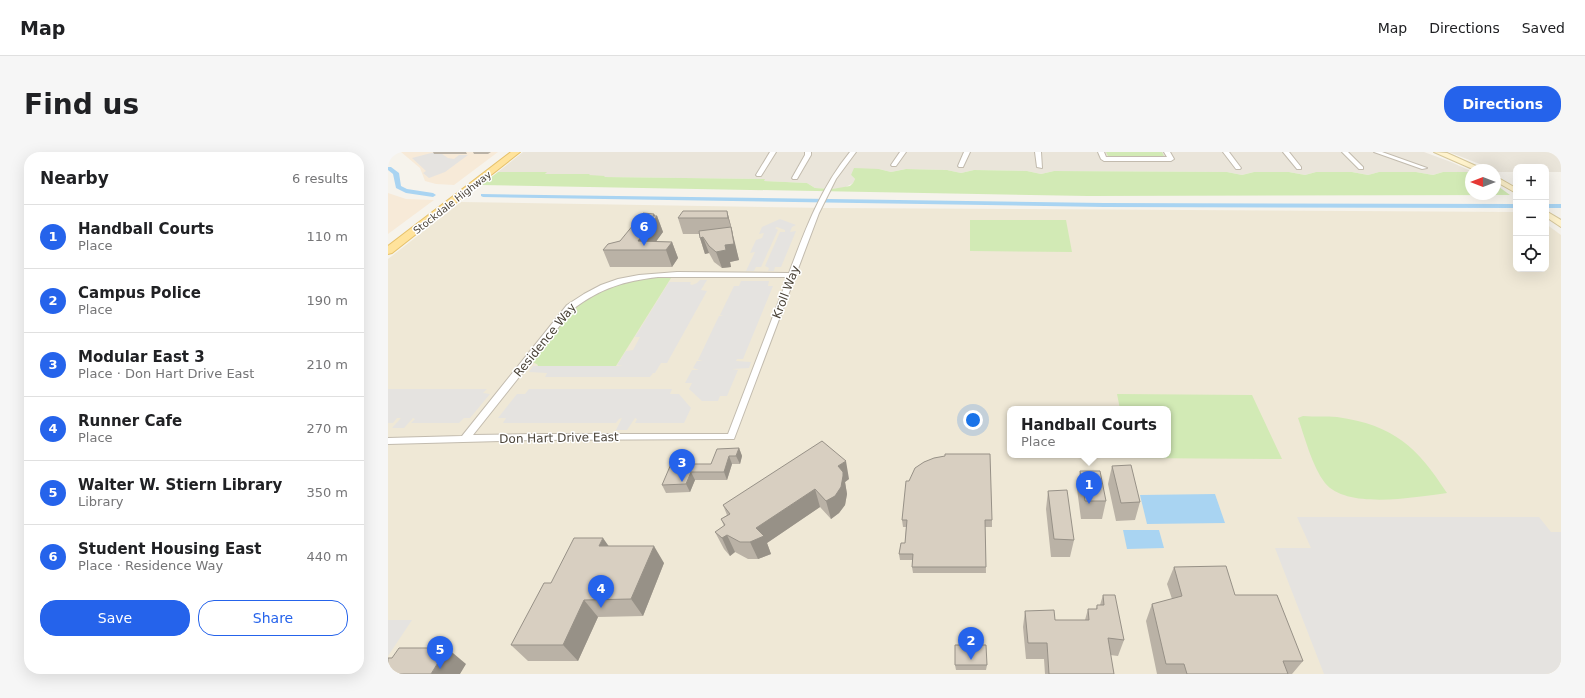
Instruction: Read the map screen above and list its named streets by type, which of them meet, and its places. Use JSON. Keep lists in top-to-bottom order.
{
  "streets": {
    "main road": ["Stockdale Highway"],
    "street": ["Kroll Way", "Residence Way", "Don Hart Drive East"]
  },
  "crossings": [
    ["Kroll Way", "Residence Way"],
    ["Kroll Way", "Don Hart Drive East"],
    ["Residence Way", "Don Hart Drive East"]
  ],
  "north": "left",
  "page": {
    "header": "Map",
    "nav": ["Map", "Directions", "Saved"],
    "buttons": [
      "Directions",
      ["Save", "Share"]
    ],
    "title": "Find us",
    "heading": ["Nearby", "6 results"],
    "map_buttons": ["+", "−"],
    "list": [
      {
        "mark": "1",
        "name": "Handball Courts",
        "note": "Place",
        "value": "110 m"
      },
      {
        "mark": "2",
        "name": "Campus Police",
        "note": "Place",
        "value": "190 m"
      },
      {
        "mark": "3",
        "name": "Modular East 3",
        "note": "Place · Don Hart Drive East",
        "value": "210 m"
      },
      {
        "mark": "4",
        "name": "Runner Cafe",
        "note": "Place",
        "value": "270 m"
      },
      {
        "mark": "5",
        "name": "Walter W. Stiern Library",
        "note": "Library",
        "value": "350 m"
      },
      {
        "mark": "6",
        "name": "Student Housing East",
        "note": "Place · Residence Way",
        "value": "440 m"
      }
    ],
    "pins": [
      "6",
      "3",
      "1",
      "4",
      "2",
      "5"
    ],
    "popup": ["Handball Courts", "Place"]
  }
}
